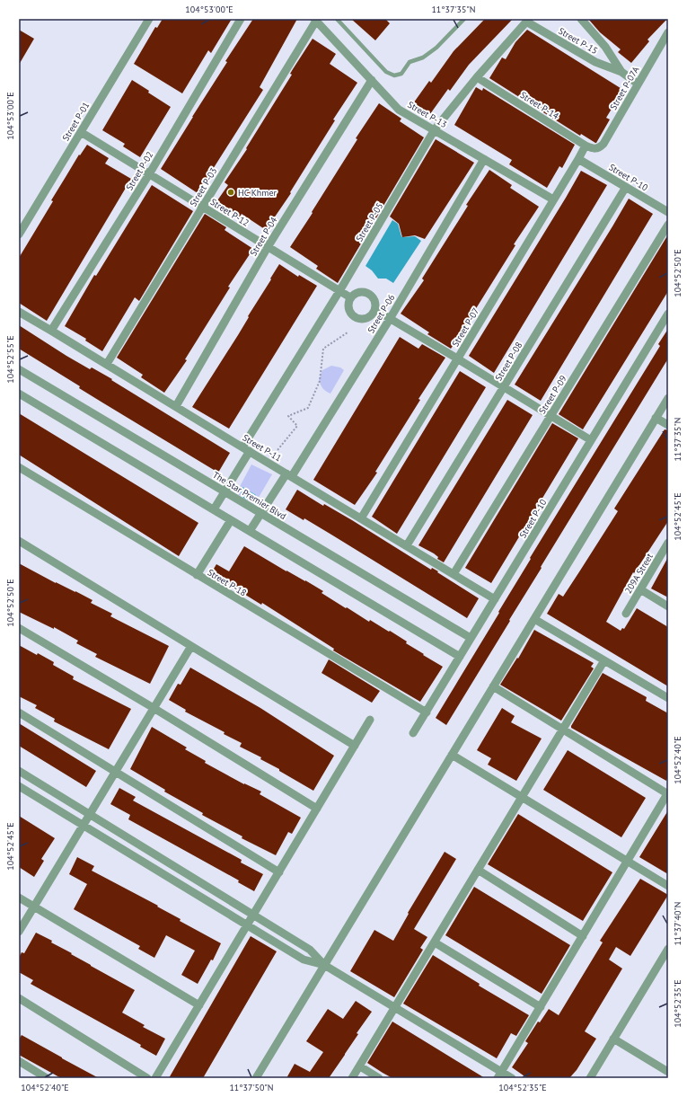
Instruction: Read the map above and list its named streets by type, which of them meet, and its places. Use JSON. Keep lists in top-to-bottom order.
{
  "streets": {
    "street": [
      "Street P-15",
      "Street P-07A",
      "Street P-14",
      "Street P-13",
      "Street P-01",
      "Street P-02",
      "Street P-10",
      "Street P-03",
      "Street P-12",
      "Street P-05",
      "Street P-04",
      "Street P-06",
      "Street P-07",
      "Street P-08",
      "Street P-09",
      "Street P-11",
      "The Star Premier Blvd",
      "209A Street",
      "Street P-18"
    ]
  },
  "crossings": [
    ["Street P-15", "Street P-05"],
    ["Street P-07A", "Street P-14"],
    ["Street P-07A", "Street P-07"],
    ["Street P-14", "Street P-05"],
    ["Street P-14", "Street P-07"],
    ["Street P-13", "Street P-03"],
    ["Street P-13", "Street P-05"],
    ["Street P-13", "Street P-04"],
    ["Street P-13", "Street P-06"],
    ["Street P-13", "Street P-07"],
    ["Street P-01", "Street P-12"],
    ["Street P-02", "Street P-12"],
    ["Street P-02", "Street P-11"],
    ["Street P-10", "Street P-07"],
    ["Street P-10", "Street P-08"],
    ["Street P-10", "Street P-11"],
    ["Street P-10", "The Star Premier Blvd"],
    ["Street P-10", "Street P-18"],
    ["Street P-03", "Street P-12"],
    ["Street P-03", "Street P-11"],
    ["Street P-12", "Street P-05"],
    ["Street P-12", "Street P-04"],
    ["Street P-05", "Street P-11"],
    ["Street P-05", "The Star Premier Blvd"],
    ["Street P-04", "Street P-11"],
    ["Street P-06", "Street P-11"],
    ["Street P-06", "The Star Premier Blvd"],
    ["Street P-07", "Street P-11"],
    ["Street P-08", "Street P-11"],
    ["Street P-09", "Street P-11"]
  ],
  "places": ["HC Khmer"],
  "coordinates": [
    "104°53'00\"E",
    "11°37'35\"N",
    "104°52'50\"E",
    "104°52'55\"E",
    "104°52'45\"E",
    "104°52'40\"E",
    "11°37'40\"N",
    "104°52'35\"E",
    "11°37'50\"N"
  ]
}
